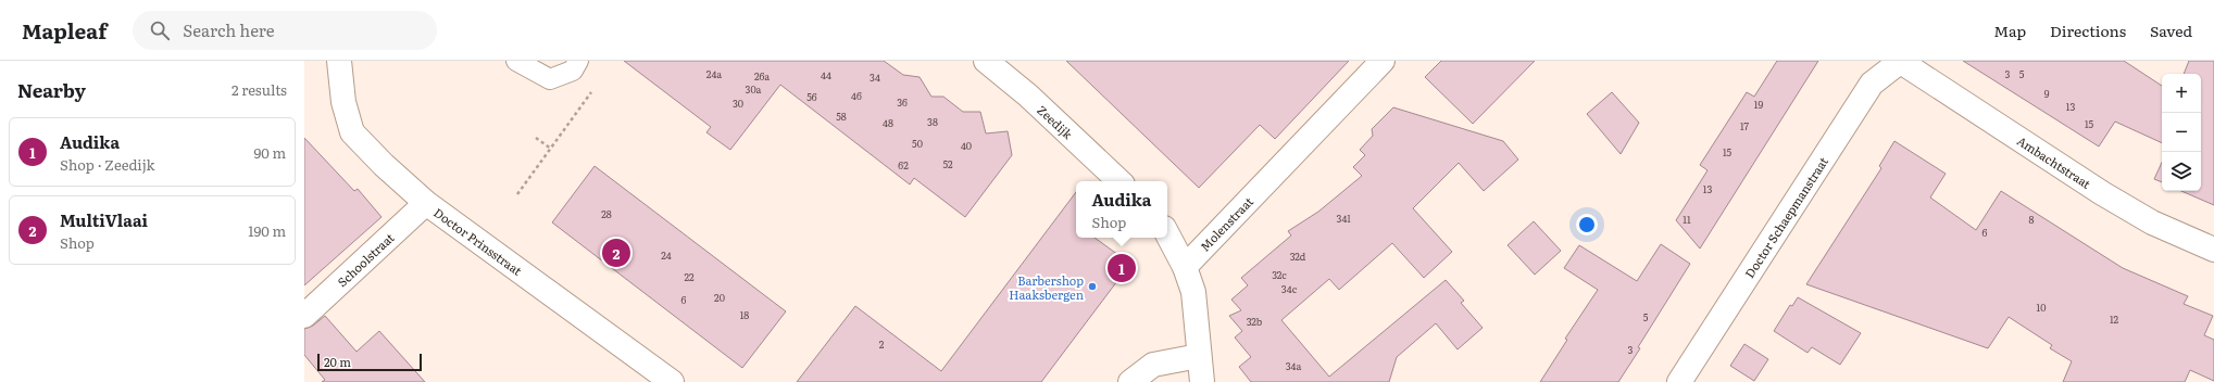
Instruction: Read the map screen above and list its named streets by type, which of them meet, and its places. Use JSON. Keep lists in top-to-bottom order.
{
  "streets": {
    "street": [
      "Zeedijk",
      "Ambachtstraat",
      "Doctor Schaepmanstraat",
      "Molenstraat",
      "Doctor Prinsstraat",
      "Schoolstraat"
    ]
  },
  "crossings": [
    ["Ambachtstraat", "Doctor Schaepmanstraat"],
    ["Doctor Prinsstraat", "Schoolstraat"]
  ],
  "places": ["Barbershop Haaksbergen"],
  "house_numbers": [
    "24a",
    "3",
    "5",
    "44",
    "26a",
    "34",
    "30a",
    "9",
    "46",
    "56",
    "36",
    "30",
    "19",
    "13",
    "58",
    "38",
    "48",
    "15",
    "17",
    "50",
    "40",
    "15",
    "52",
    "62",
    "13",
    "28",
    "34l",
    "11",
    "8",
    "6",
    "24",
    "32d",
    "32c",
    "22",
    "34c",
    "20",
    "6",
    "10",
    "18",
    "5",
    "12",
    "32b",
    "2",
    "3",
    "34a"
  ],
  "scale_bar": "20 m",
  "page": {
    "header": "Mapleaf",
    "search": "Search here",
    "nav": ["Map", "Directions", "Saved"],
    "heading": ["Nearby", "2 results"],
    "map_buttons": ["+", "−"],
    "list": [
      {
        "mark": "1",
        "name": "Audika",
        "note": "Shop · Zeedijk",
        "value": "90 m"
      },
      {
        "mark": "2",
        "name": "MultiVlaai",
        "note": "Shop",
        "value": "190 m"
      }
    ],
    "popup": ["Audika", "Shop"],
    "pins": ["2", "1"],
    "scale": "20 m"
  }
}
